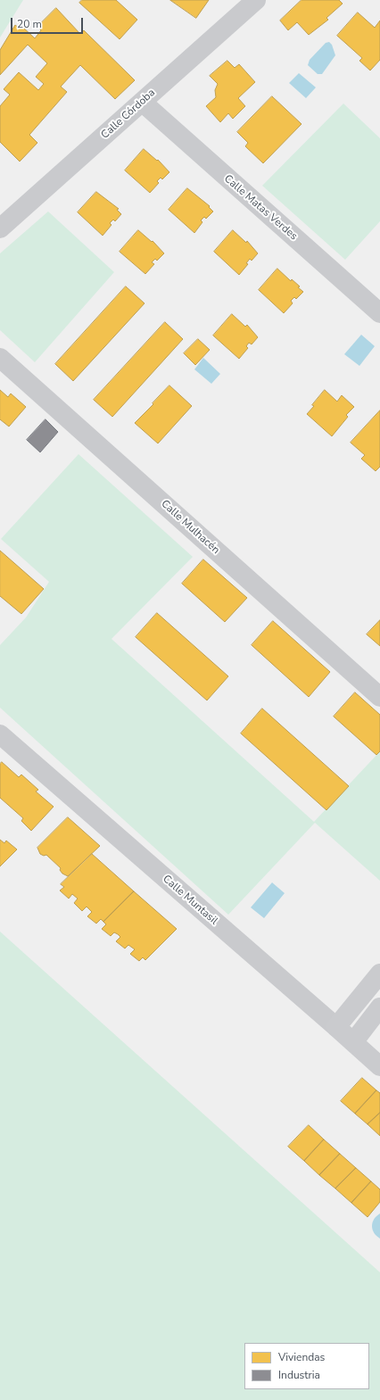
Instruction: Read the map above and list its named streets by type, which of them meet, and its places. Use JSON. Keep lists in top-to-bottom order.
{
  "streets": {
    "street": [
      "Calle Córdoba",
      "Calle Matas Verdes",
      "Calle Mulhacén",
      "Calle Muntasil"
    ]
  },
  "crossings": [
    ["Calle Córdoba", "Calle Matas Verdes"]
  ],
  "legend": ["Viviendas", "Industria"],
  "scale_bar": "20 m"
}
